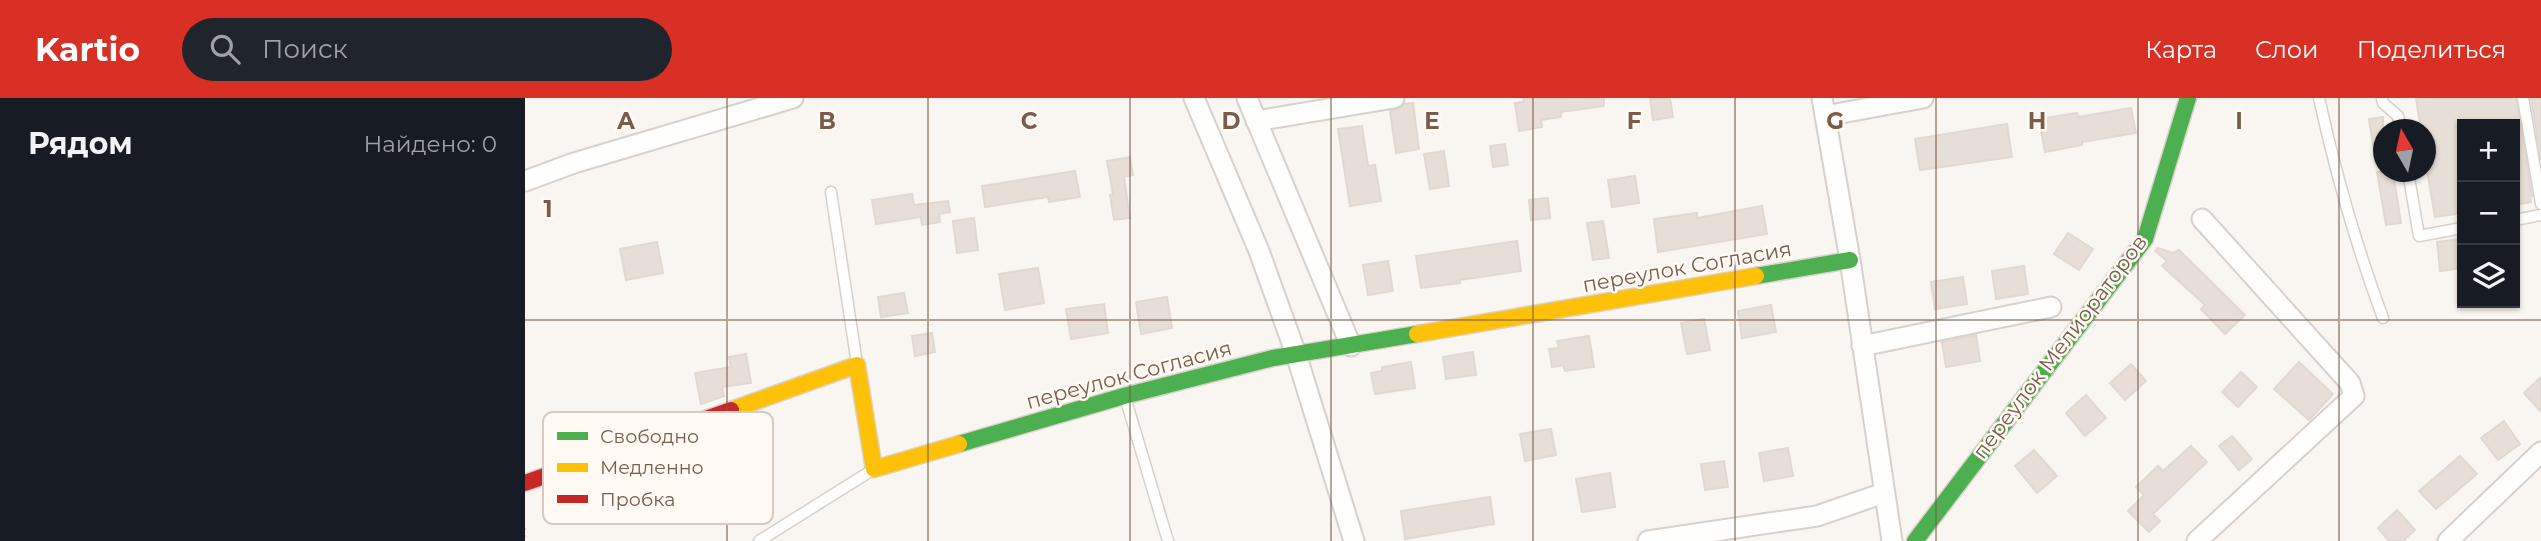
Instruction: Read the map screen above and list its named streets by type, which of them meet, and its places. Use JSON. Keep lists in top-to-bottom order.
{
  "streets": {
    "street": ["переулок Согласия", "переулок Мелиораторов"]
  },
  "legend": ["Свободно", "Медленно", "Пробка"],
  "north": "top",
  "page": {
    "header": "Kartio",
    "search": "Поиск",
    "nav": ["Карта", "Слои", "Поделиться"],
    "heading": ["Рядом", "Найдено: 0"],
    "map_buttons": ["+", "−"]
  },
  "grid": {
    "columns": [
      "A",
      "B",
      "C",
      "D",
      "E",
      "F",
      "G",
      "H",
      "I"
    ],
    "rows": ["1"]
  }
}
